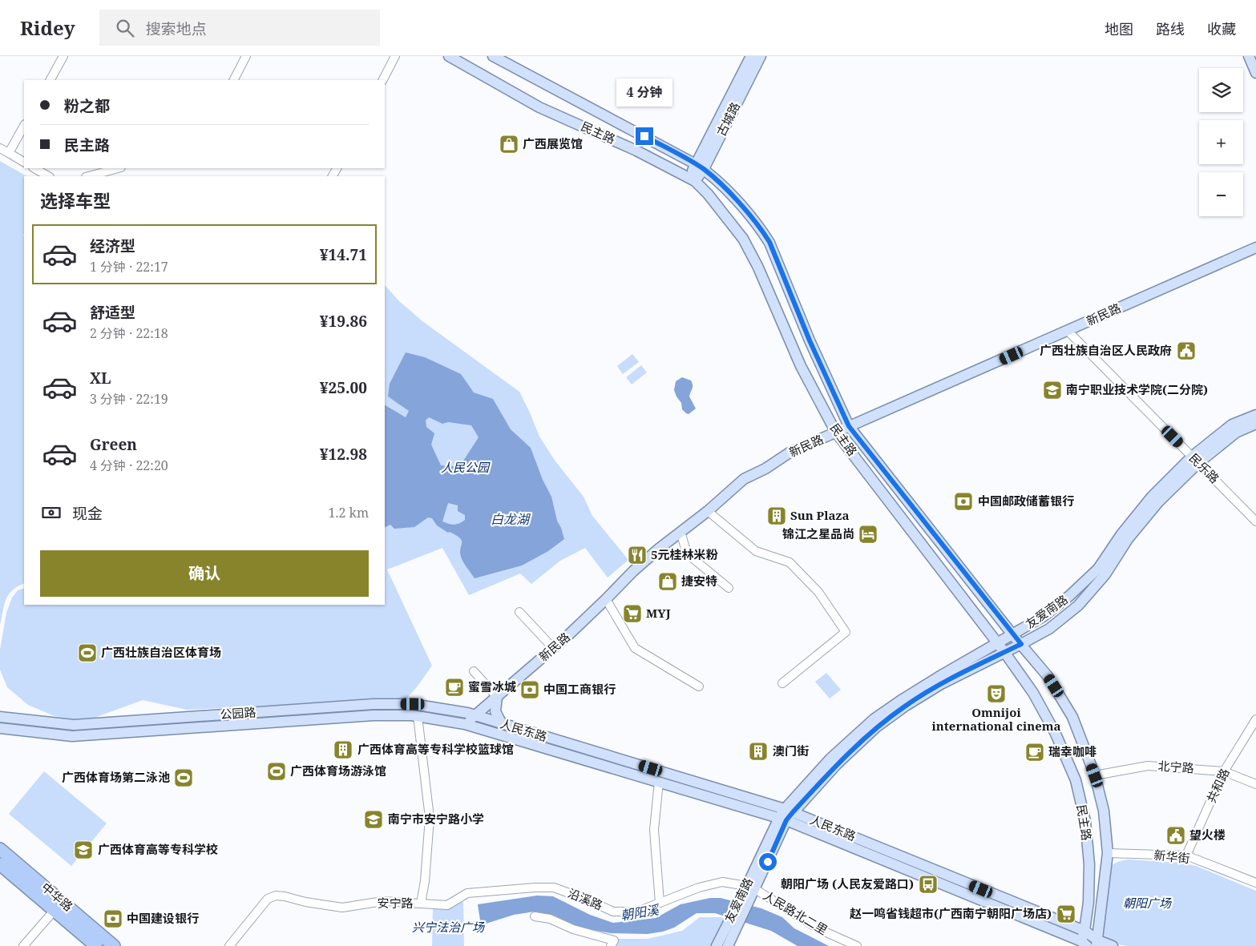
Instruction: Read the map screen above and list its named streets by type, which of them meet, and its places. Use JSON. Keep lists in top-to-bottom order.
{
  "streets": {
    "highway": ["中华路"],
    "main road": [
      "古城路",
      "民主路",
      "新民路",
      "友爱南路",
      "公园路",
      "人民东路"
    ],
    "street": [
      "民乐路",
      "北宁路",
      "共和路",
      "新华街",
      "沿溪路",
      "安宁路",
      "人民路北二里"
    ]
  },
  "crossings": [
    ["古城路", "民主路"],
    ["民主路", "新民路"],
    ["民主路", "友爱南路"],
    ["民主路", "人民东路"],
    ["民主路", "北宁路"],
    ["民主路", "新华街"],
    ["新民路", "民乐路"],
    ["新民路", "公园路"],
    ["新民路", "人民东路"],
    ["民乐路", "友爱南路"],
    ["友爱南路", "人民东路"],
    ["友爱南路", "沿溪路"],
    ["友爱南路", "人民路北二里"],
    ["公园路", "人民东路"],
    ["公园路", "安宁路"],
    ["北宁路", "共和路"],
    ["共和路", "新华街"],
    ["沿溪路", "安宁路"],
    ["沿溪路", "人民路北二里"]
  ],
  "water": ["白龙湖", "朝阳溪"],
  "parks": ["人民公园", "朝阳广场", "兴宁法治广场"],
  "places": {
    "shop": ["广西展览馆", "捷安特"],
    "public building": ["广西壮族自治区人民政府", "望火楼"],
    "school or university": ["南宁职业技术学院(二分院)", "南宁市安宁路小学", "广西体育高等专科学校"],
    "bank": ["中国邮政储蓄银行", "中国工商银行", "中国建设银行"],
    "building": ["Sun Plaza", "广西体育高等专科学校篮球馆", "澳门街"],
    "hotel": ["锦江之星品尚"],
    "restaurant": ["5元桂林米粉"],
    "supermarket": ["MYJ", "赵一鸣省钱超市(广西南宁朝阳广场店)"],
    "sports": ["广西壮族自治区体育场", "广西体育场游泳馆", "广西体育场第二泳池"],
    "cafe": ["蜜雪冰城", "瑞幸咖啡"],
    "theatre": ["Omnijoi international cinema"],
    "bus stop": ["朝阳广场 (人民友爱路口)"]
  },
  "page": {
    "header": "Ridey",
    "search": "搜索地点",
    "nav": ["地图", "路线", "收藏"],
    "map_buttons": ["+", "−"],
    "bubble": "4 分钟",
    "banner": ["粉之都", "民主路"],
    "heading": "选择车型",
    "list": [
      {
        "name": "经济型",
        "note": "1 分钟 · 22:17",
        "value": "¥14.71"
      },
      {
        "name": "舒适型",
        "note": "2 分钟 · 22:18",
        "value": "¥19.86"
      },
      {
        "name": "XL",
        "note": "3 分钟 · 22:19",
        "value": "¥25.00"
      },
      {
        "name": "Green",
        "note": "4 分钟 · 22:20",
        "value": "¥12.98"
      }
    ],
    "pay": ["现金", "1.2 km"],
    "buttons": "确认"
  }
}
